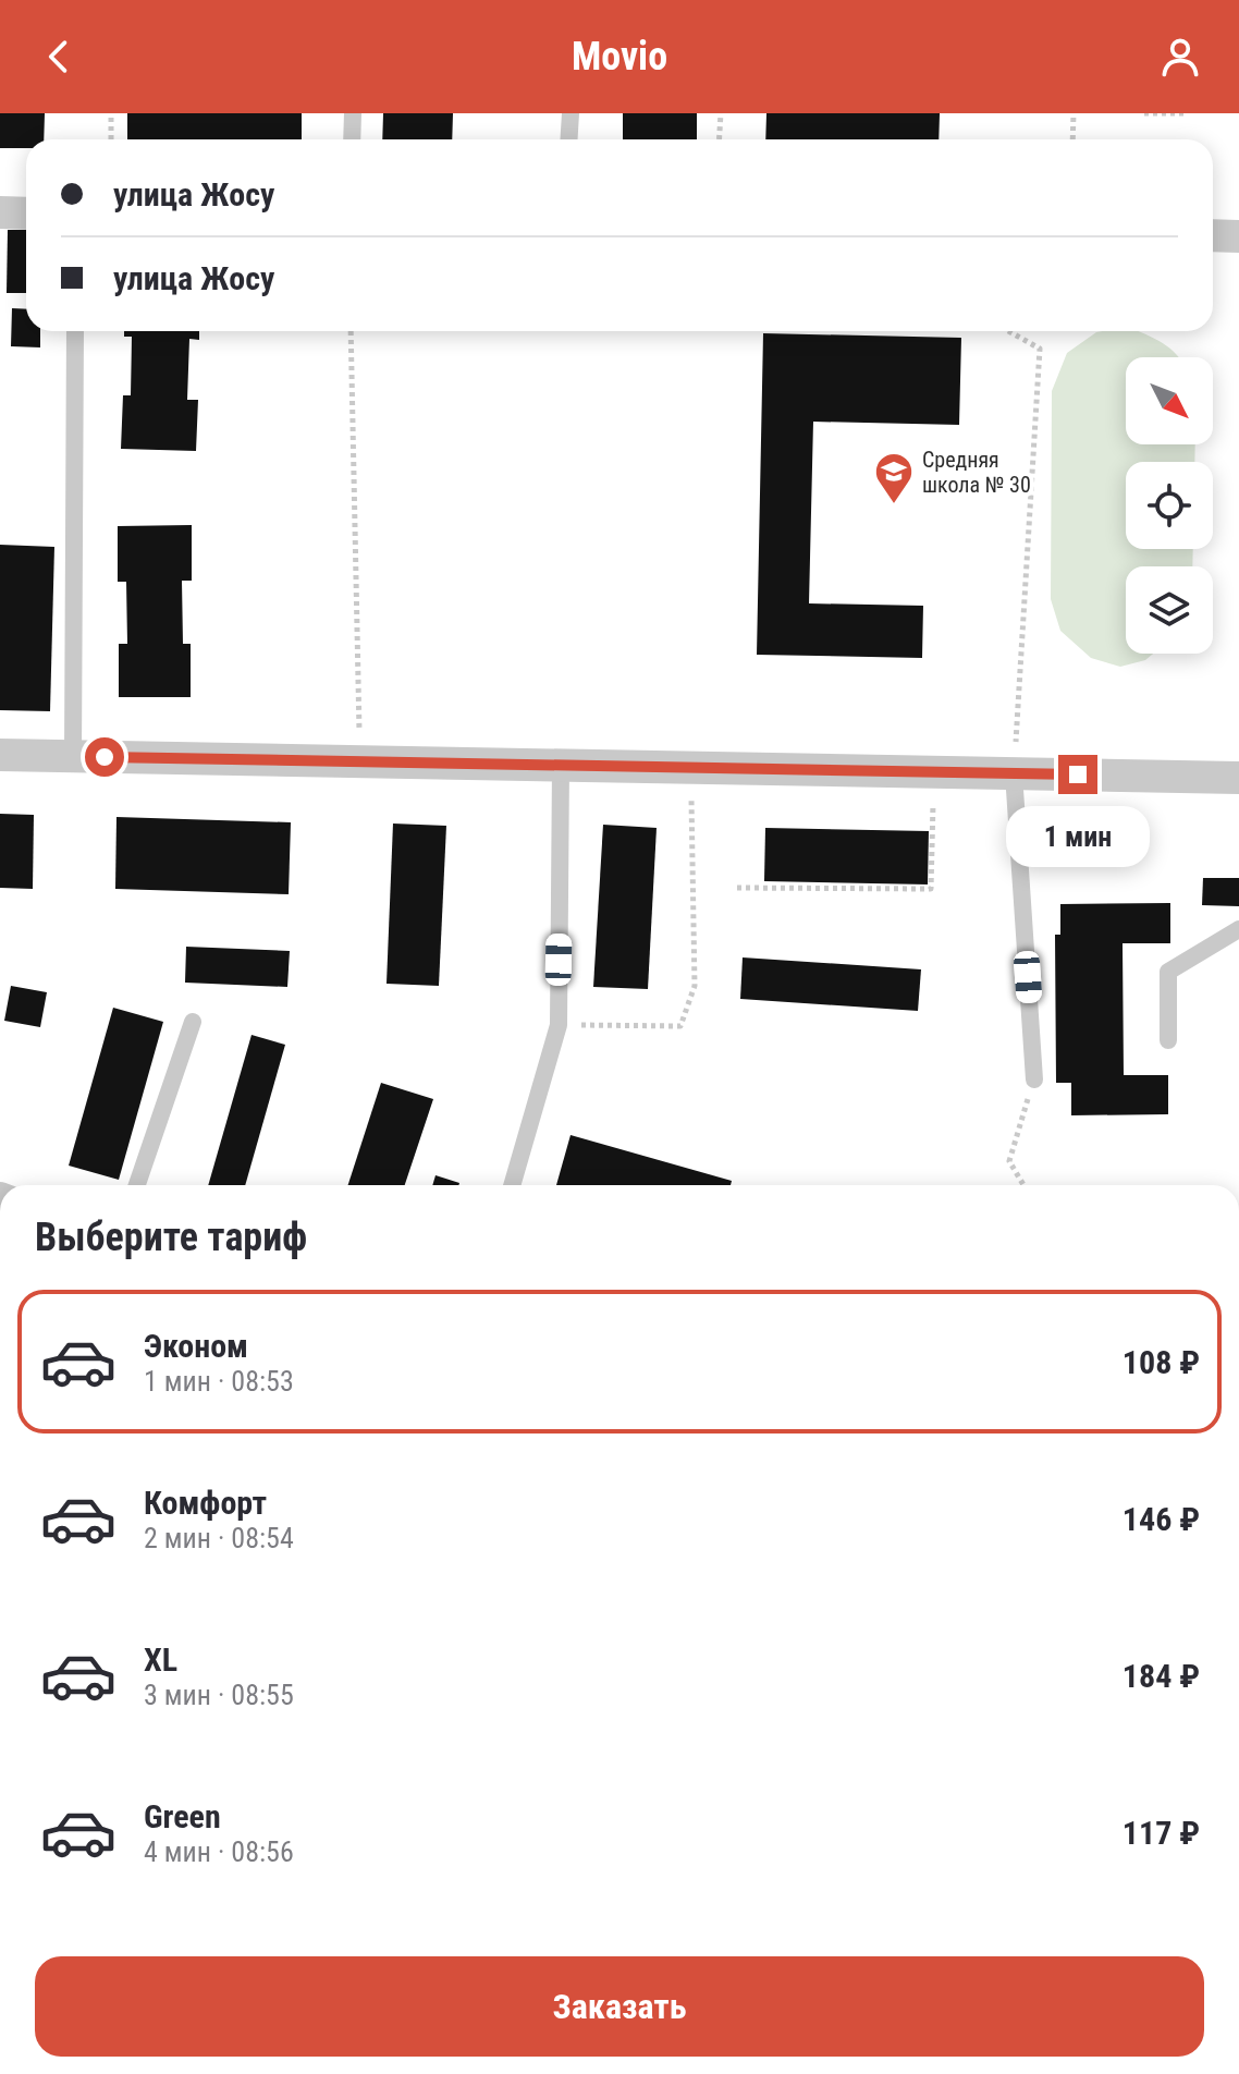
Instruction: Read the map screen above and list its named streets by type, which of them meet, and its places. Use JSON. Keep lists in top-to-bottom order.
{
  "places": {
    "school or university": ["Средняя школа № 30"]
  },
  "north": "bottom right",
  "page": {
    "header": "Movio",
    "banner": ["улица Жосу", "улица Жосу"],
    "bubble": "1 мин",
    "heading": "Выберите тариф",
    "list": [
      {
        "name": "Эконом",
        "note": "1 мин · 08:53",
        "value": "108 ₽"
      },
      {
        "name": "Комфорт",
        "note": "2 мин · 08:54",
        "value": "146 ₽"
      },
      {
        "name": "XL",
        "note": "3 мин · 08:55",
        "value": "184 ₽"
      },
      {
        "name": "Green",
        "note": "4 мин · 08:56",
        "value": "117 ₽"
      }
    ],
    "buttons": "Заказать"
  }
}
